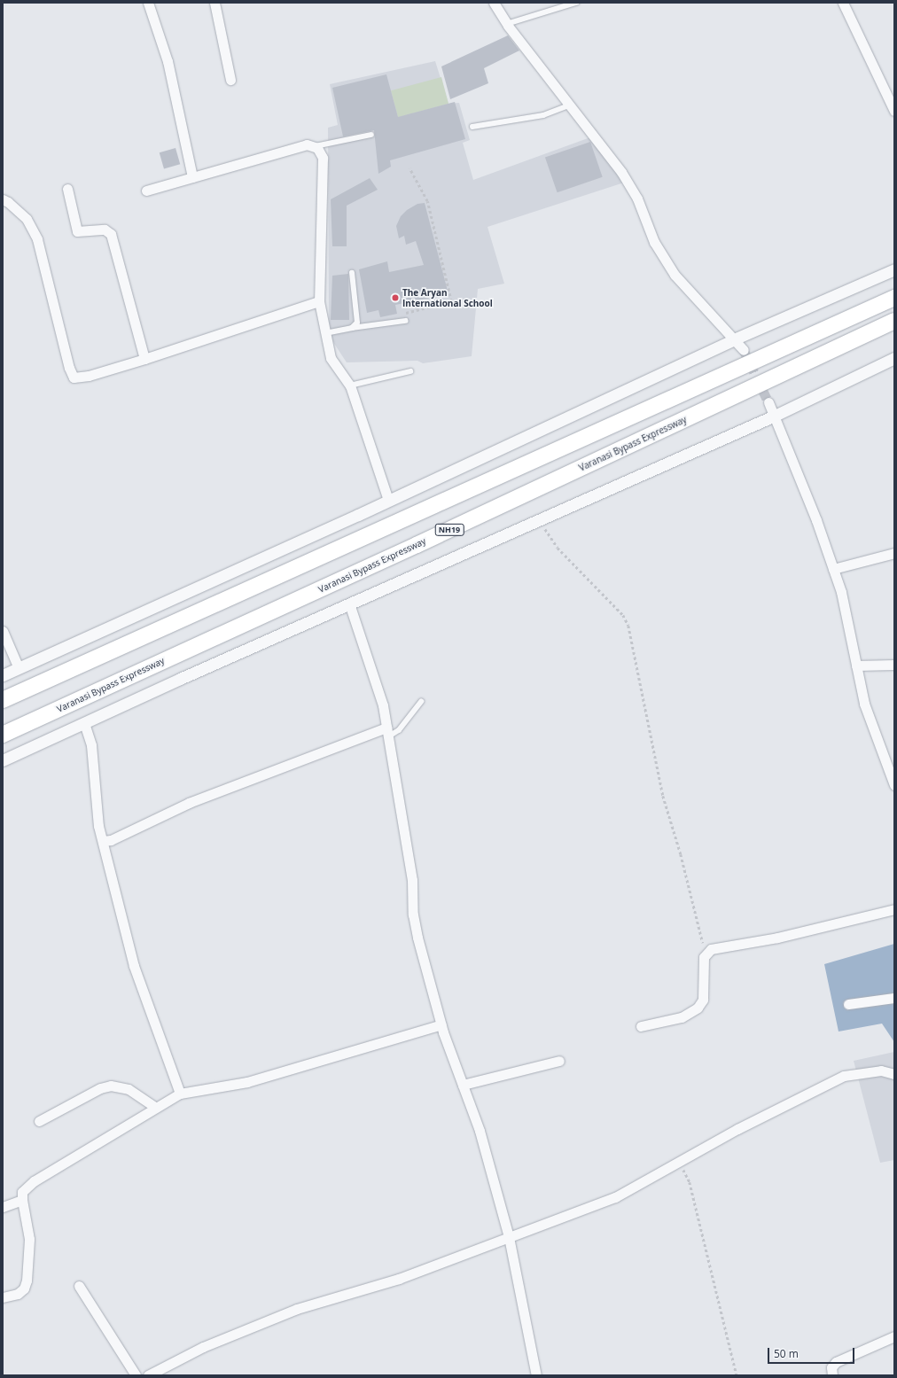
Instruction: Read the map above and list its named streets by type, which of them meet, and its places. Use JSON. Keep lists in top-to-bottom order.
{
  "streets": {
    "highway": ["Varanasi Bypass Expressway", "NH19"]
  },
  "places": ["The Aryan International School"],
  "scale_bar": "50 m"
}
